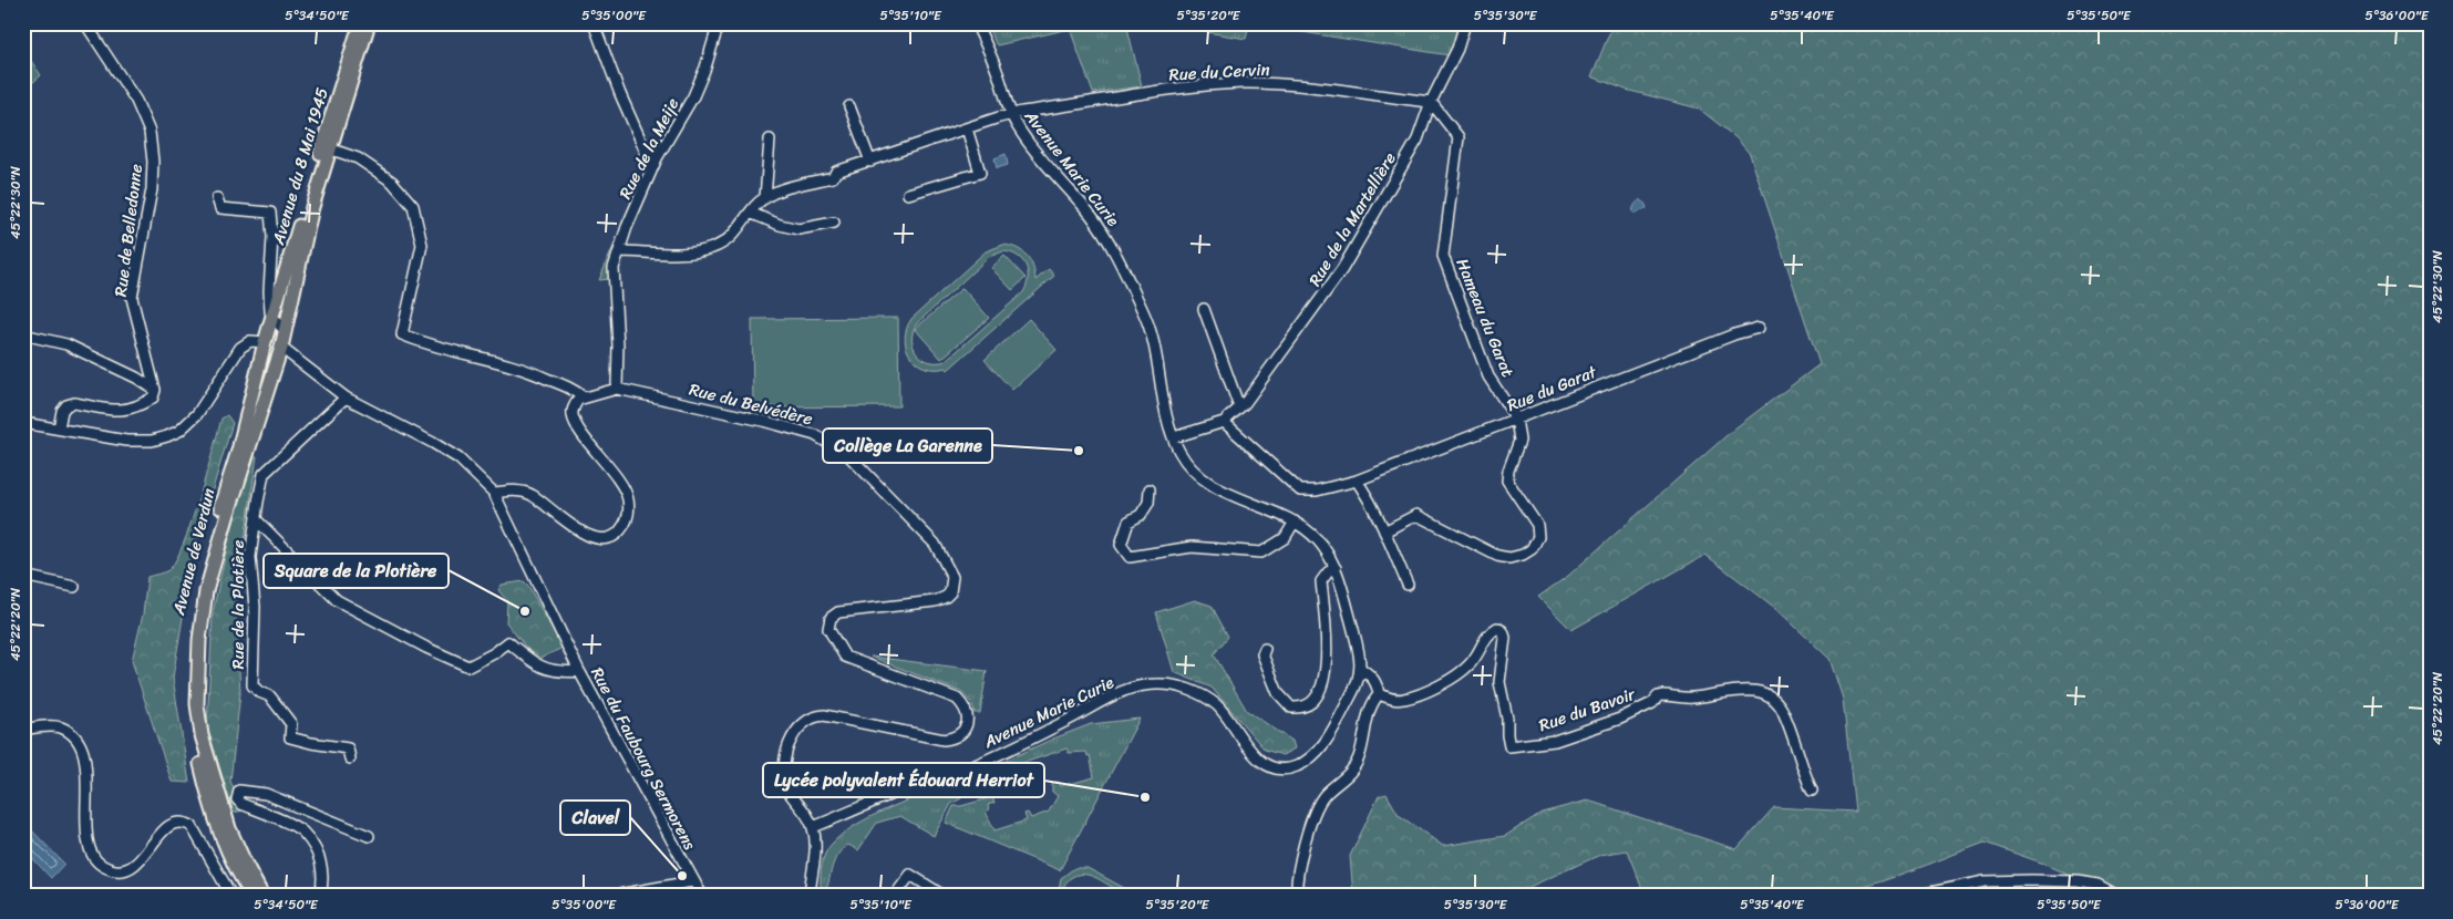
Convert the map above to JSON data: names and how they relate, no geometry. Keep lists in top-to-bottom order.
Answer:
{
  "streets": {
    "main road": ["Avenue du 8 Mai 1945", "Avenue de Verdun"],
    "street": [
      "Rue du Cervin",
      "Rue de la Meije",
      "Avenue Marie Curie",
      "Rue de la Martellière",
      "Rue de Belledonne",
      "Hameau du Garat",
      "Rue du Garat",
      "Rue du Belvédère",
      "Rue de la Plotière",
      "Rue du Bavoir",
      "Rue du Faubourg Sermorens"
    ]
  },
  "crossings": [
    ["Rue du Cervin", "Rue de la Meije"],
    ["Rue du Cervin", "Avenue Marie Curie"],
    ["Rue du Cervin", "Rue de la Martellière"],
    ["Rue du Cervin", "Hameau du Garat"],
    ["Rue de la Meije", "Rue du Belvédère"],
    ["Avenue du 8 Mai 1945", "Avenue de Verdun"],
    ["Avenue du 8 Mai 1945", "Rue du Faubourg Sermorens"],
    ["Avenue Marie Curie", "Rue de la Martellière"],
    ["Avenue Marie Curie", "Rue du Belvédère"],
    ["Rue de la Martellière", "Hameau du Garat"],
    ["Rue de la Martellière", "Rue du Garat"],
    ["Hameau du Garat", "Rue du Garat"],
    ["Avenue de Verdun", "Rue du Faubourg Sermorens"],
    ["Rue de la Plotière", "Rue du Faubourg Sermorens"]
  ],
  "places": [
    "Collège La Garenne",
    "Square de la Plotière",
    "Lycée polyvalent Édouard Herriot",
    "Clavel"
  ],
  "coordinates": [
    "5°34'50\"E",
    "5°35'00\"E",
    "5°35'10\"E",
    "5°35'20\"E",
    "5°35'30\"E",
    "5°35'40\"E",
    "5°35'50\"E",
    "5°36'00\"E",
    "45°22'30\"N",
    "45°22'20\"N"
  ]
}
